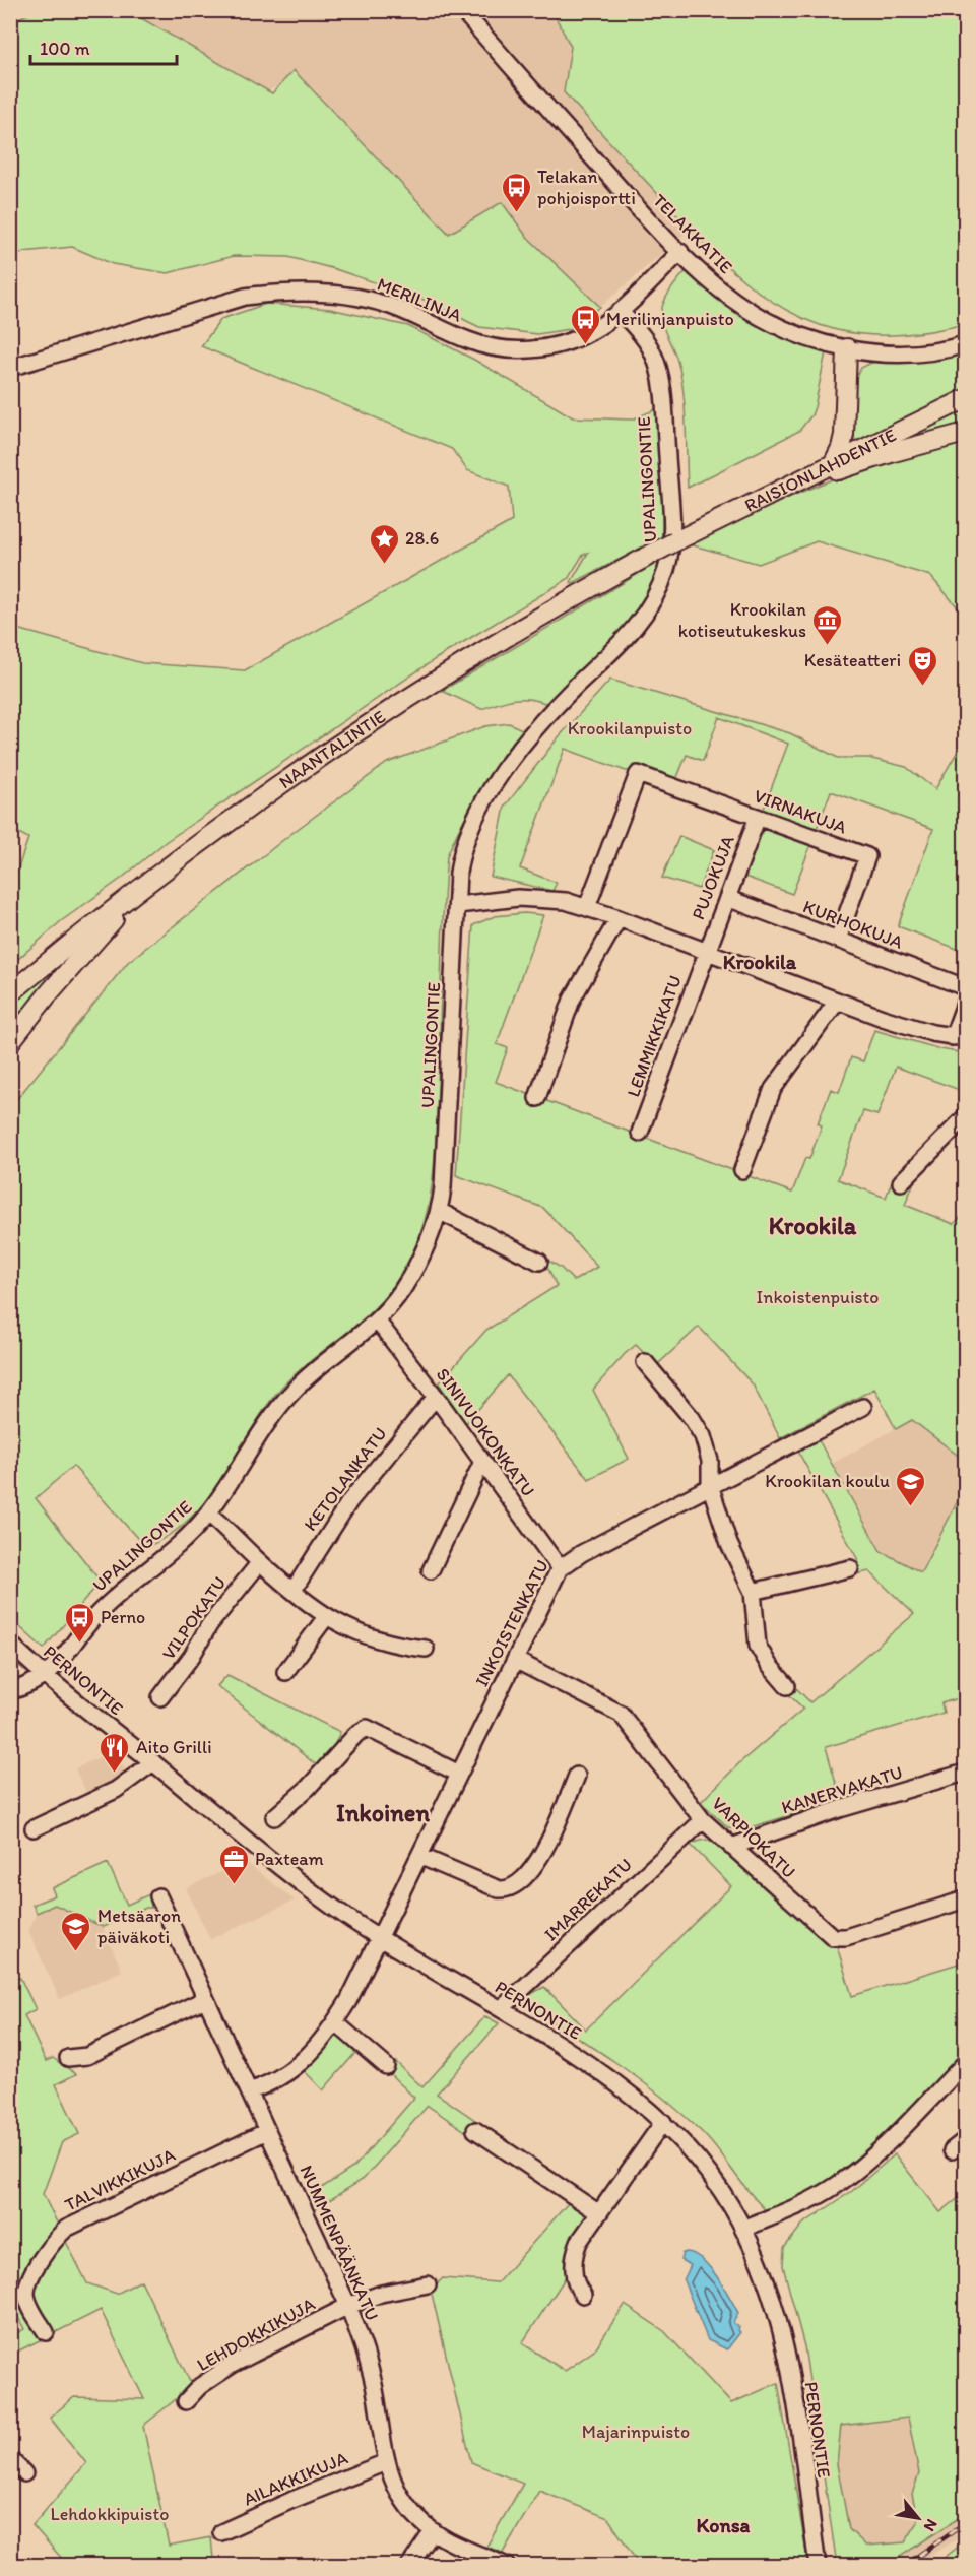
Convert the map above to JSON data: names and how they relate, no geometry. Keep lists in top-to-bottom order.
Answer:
{
  "streets": {
    "main road": ["RAISIONLAHDENTIE", "NAANTALINTIE"],
    "street": [
      "TELAKKATIE",
      "MERILINJA",
      "UPALINGONTIE",
      "VIRNAKUJA",
      "PUJOKUJA",
      "KURHOKUJA",
      "LEMMIKKIKATU",
      "SINIVUOKONKATU",
      "KETOLANKATU",
      "VILPOKATU",
      "INKOISTENKATU",
      "PERNONTIE",
      "KANERVAKATU",
      "VARPIOKATU",
      "IMARREKATU",
      "TALVIKKIKUJA",
      "NUMMENPÄÄNKATU",
      "LEHDOKKIKUJA",
      "AILAKKIKUJA"
    ]
  },
  "crossings": [
    ["TELAKKATIE", "MERILINJA"],
    ["MERILINJA", "UPALINGONTIE"],
    ["RAISIONLAHDENTIE", "NAANTALINTIE"],
    ["UPALINGONTIE", "SINIVUOKONKATU"],
    ["UPALINGONTIE", "PERNONTIE"],
    ["VIRNAKUJA", "PUJOKUJA"],
    ["VIRNAKUJA", "KURHOKUJA"],
    ["PUJOKUJA", "KURHOKUJA"],
    ["PUJOKUJA", "LEMMIKKIKATU"],
    ["SINIVUOKONKATU", "KETOLANKATU"],
    ["SINIVUOKONKATU", "INKOISTENKATU"],
    ["INKOISTENKATU", "PERNONTIE"],
    ["INKOISTENKATU", "VARPIOKATU"],
    ["INKOISTENKATU", "NUMMENPÄÄNKATU"],
    ["PERNONTIE", "IMARREKATU"],
    ["KANERVAKATU", "VARPIOKATU"],
    ["VARPIOKATU", "IMARREKATU"],
    ["TALVIKKIKUJA", "NUMMENPÄÄNKATU"],
    ["NUMMENPÄÄNKATU", "LEHDOKKIKUJA"],
    ["NUMMENPÄÄNKATU", "AILAKKIKUJA"]
  ],
  "districts": [
    "Krookila",
    "Krookila",
    "Inkoinen",
    "Konsa"
  ],
  "parks": [
    "Krookilanpuisto",
    "Inkoistenpuisto",
    "Majarinpuisto",
    "Lehdokkipuisto"
  ],
  "places": {
    "bus stop": ["Telakan pohjoisportti", "Merilinjanpuisto", "Perno"],
    "place": ["28.6"],
    "museum": ["Krookilan kotiseutukeskus"],
    "theatre": ["Kesäteatteri"],
    "school or university": ["Krookilan koulu", "Metsäaron päiväkoti"],
    "restaurant": ["Aito Grilli"],
    "office": ["Paxteam"]
  },
  "scale_bar": "100 m",
  "north": "bottom right"
}
